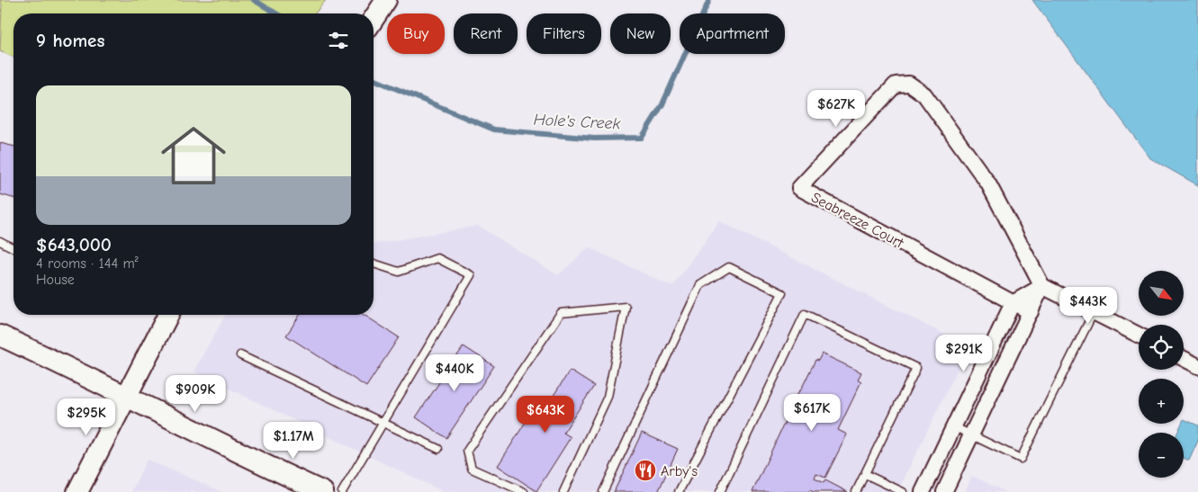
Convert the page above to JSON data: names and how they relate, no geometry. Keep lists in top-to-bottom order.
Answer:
{
  "streets": {
    "street": ["Seabreeze Court"]
  },
  "water": ["Hole's Creek"],
  "places": {
    "restaurant": ["Arby's"]
  },
  "north": "bottom right",
  "page": {
    "chip": [
      "Buy",
      "Rent",
      "Filters",
      "New",
      "Apartment"
    ],
    "heading": "9 homes",
    "list": [
      {
        "name": "$643,000",
        "note": "4 rooms · 144 m² · House"
      }
    ],
    "price": [
      "$627K",
      "$443K",
      "$291K",
      "$440K",
      "$909K",
      "$617K",
      "$643K",
      "$295K",
      "$1.17M"
    ],
    "map_buttons": ["+", "−"]
  }
}
